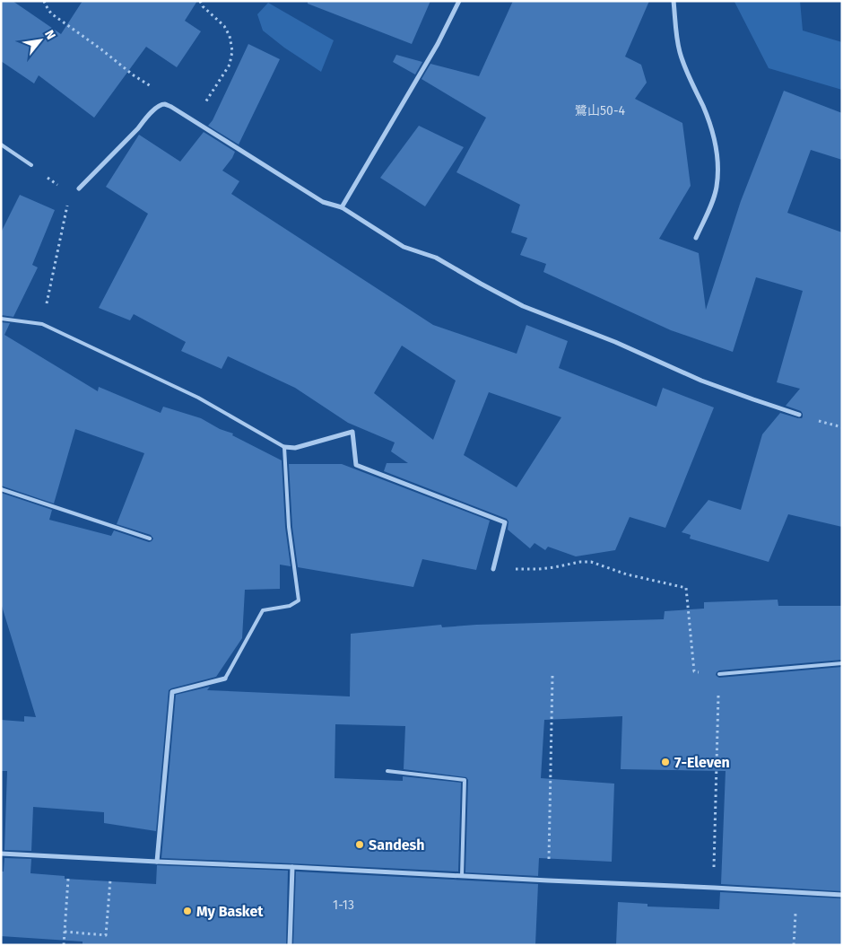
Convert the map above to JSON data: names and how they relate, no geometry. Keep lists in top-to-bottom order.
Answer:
{
  "places": ["7-Eleven", "Sandesh", "My Basket"],
  "house_numbers": ["鷺山50-4", "1-13"],
  "north": "top right"
}
